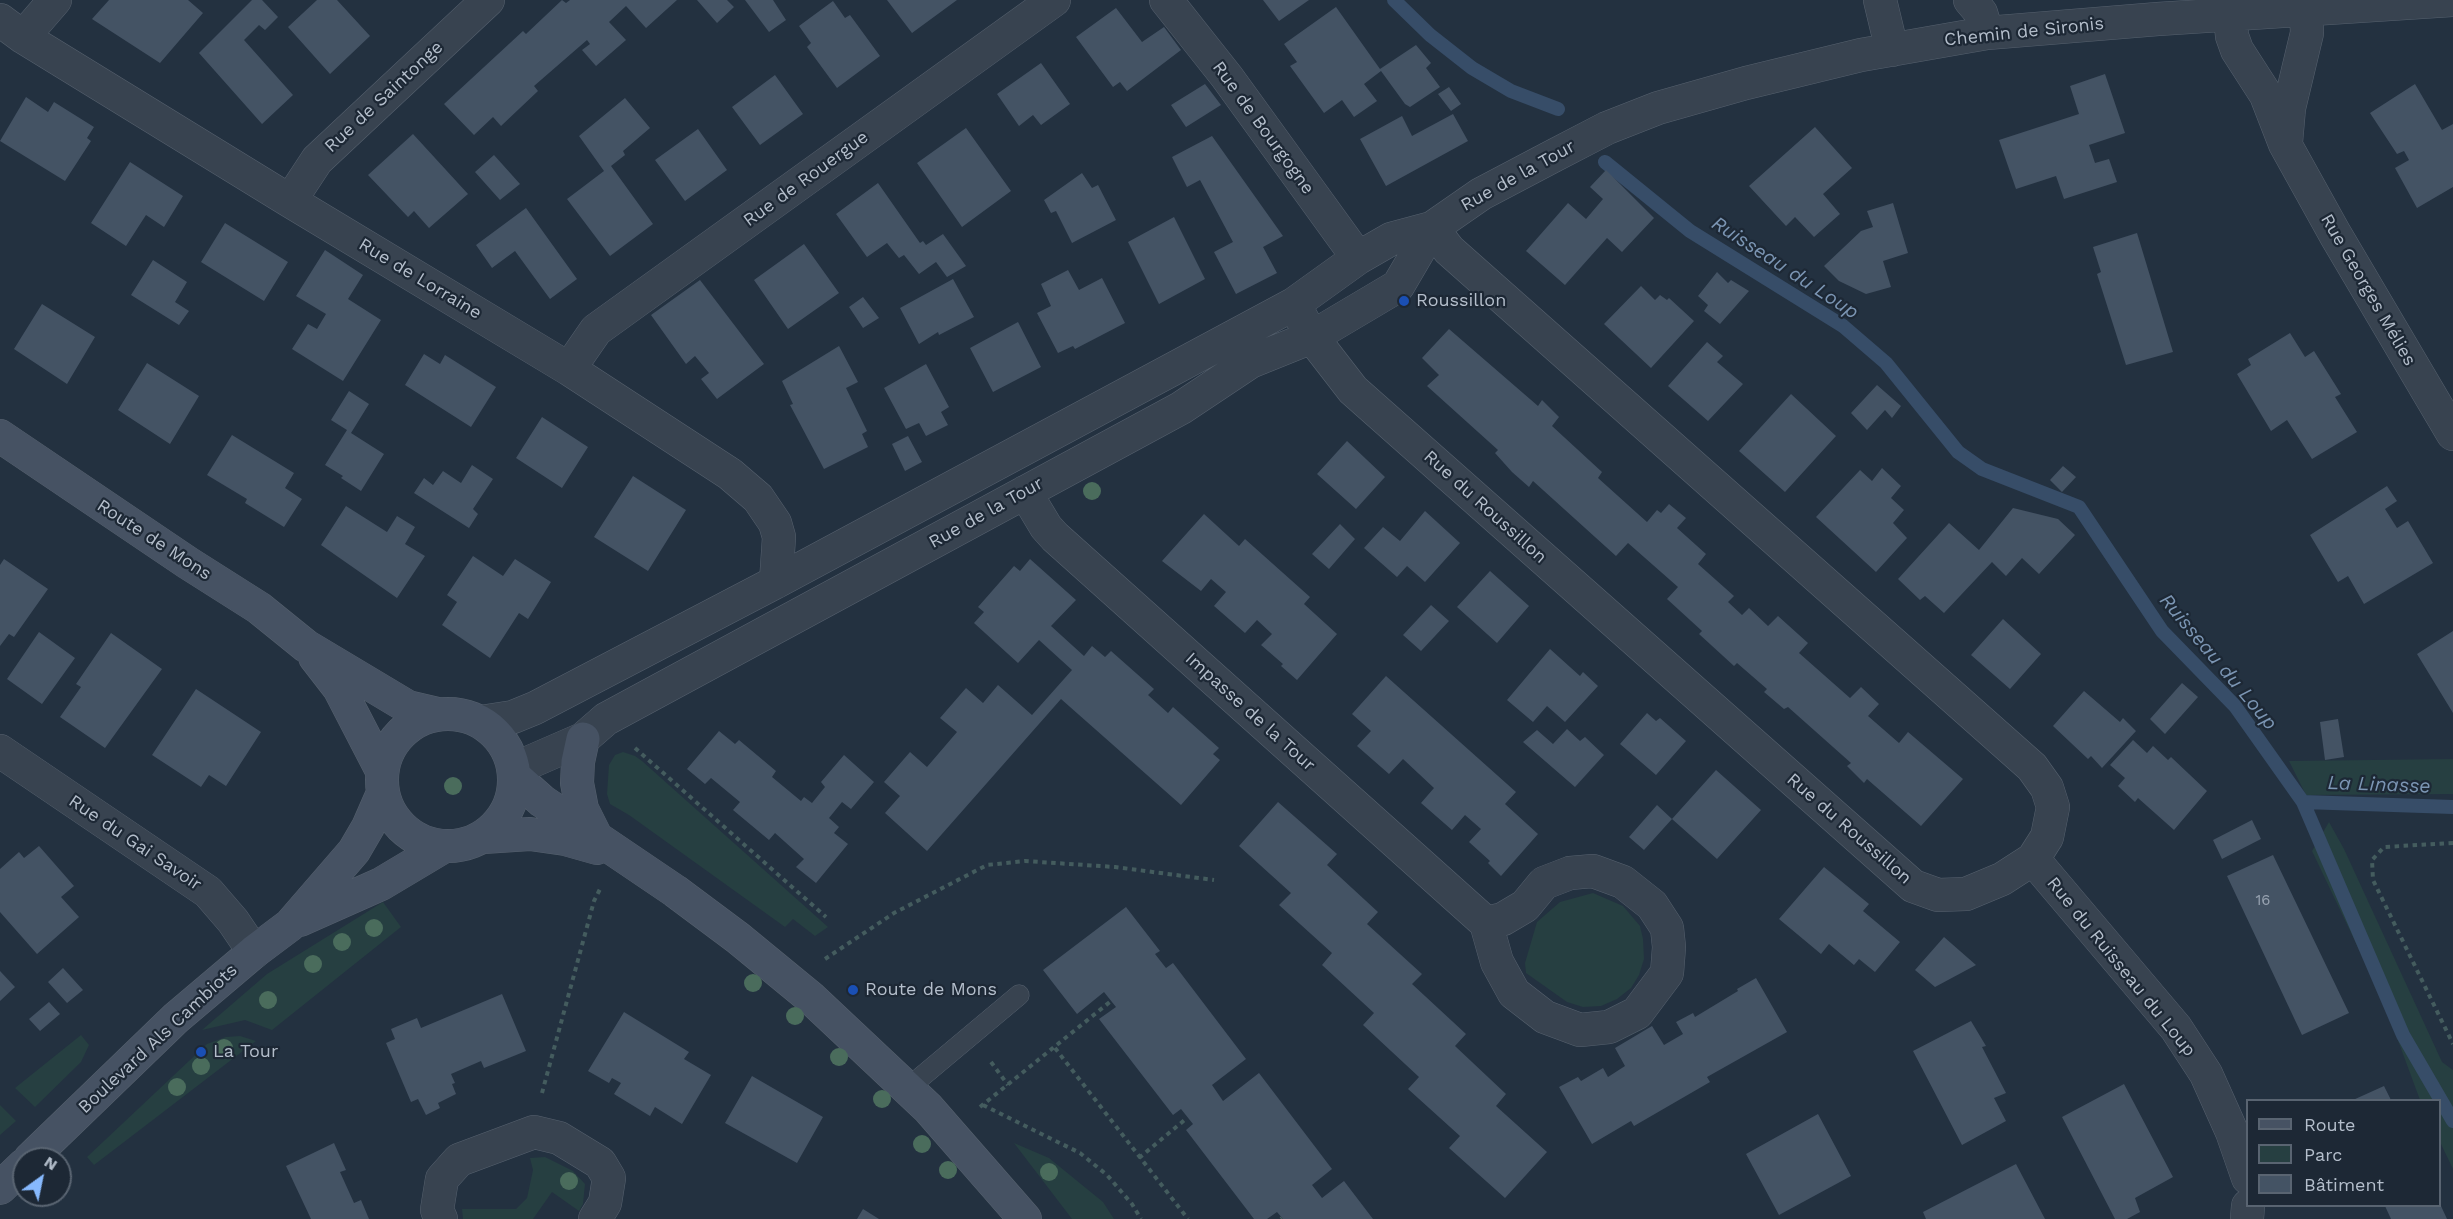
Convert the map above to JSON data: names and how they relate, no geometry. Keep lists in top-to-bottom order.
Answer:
{
  "streets": {
    "main road": ["Route de Mons", "Boulevard Als Cambiots"],
    "street": [
      "Chemin de Sironis",
      "Rue de Saintonge",
      "Rue de Bourgogne",
      "Rue de la Tour",
      "Rue de Rouergue",
      "Rue de Lorraine",
      "Rue Georges Mélies",
      "Rue du Roussillon",
      "Impasse de la Tour",
      "Rue du Gai Savoir",
      "Rue du Ruisseau du Loup"
    ]
  },
  "crossings": [
    ["Chemin de Sironis", "Rue de la Tour"],
    ["Chemin de Sironis", "Rue Georges Mélies"],
    ["Rue de Saintonge", "Rue de Lorraine"],
    ["Rue de Bourgogne", "Rue de la Tour"],
    ["Rue de la Tour", "Rue de Lorraine"],
    ["Rue de la Tour", "Rue du Roussillon"],
    ["Rue de la Tour", "Route de Mons"],
    ["Rue de la Tour", "Impasse de la Tour"],
    ["Rue de la Tour", "Boulevard Als Cambiots"],
    ["Rue de Rouergue", "Rue de Lorraine"],
    ["Rue du Roussillon", "Rue du Ruisseau du Loup"],
    ["Route de Mons", "Boulevard Als Cambiots"],
    ["Rue du Gai Savoir", "Boulevard Als Cambiots"]
  ],
  "water": ["Ruisseau du Loup", "La Linasse"],
  "places": ["Roussillon", "Route de Mons", "La Tour"],
  "house_numbers": ["16"],
  "legend": ["Route", "Parc", "Bâtiment"],
  "north": "top right"
}
